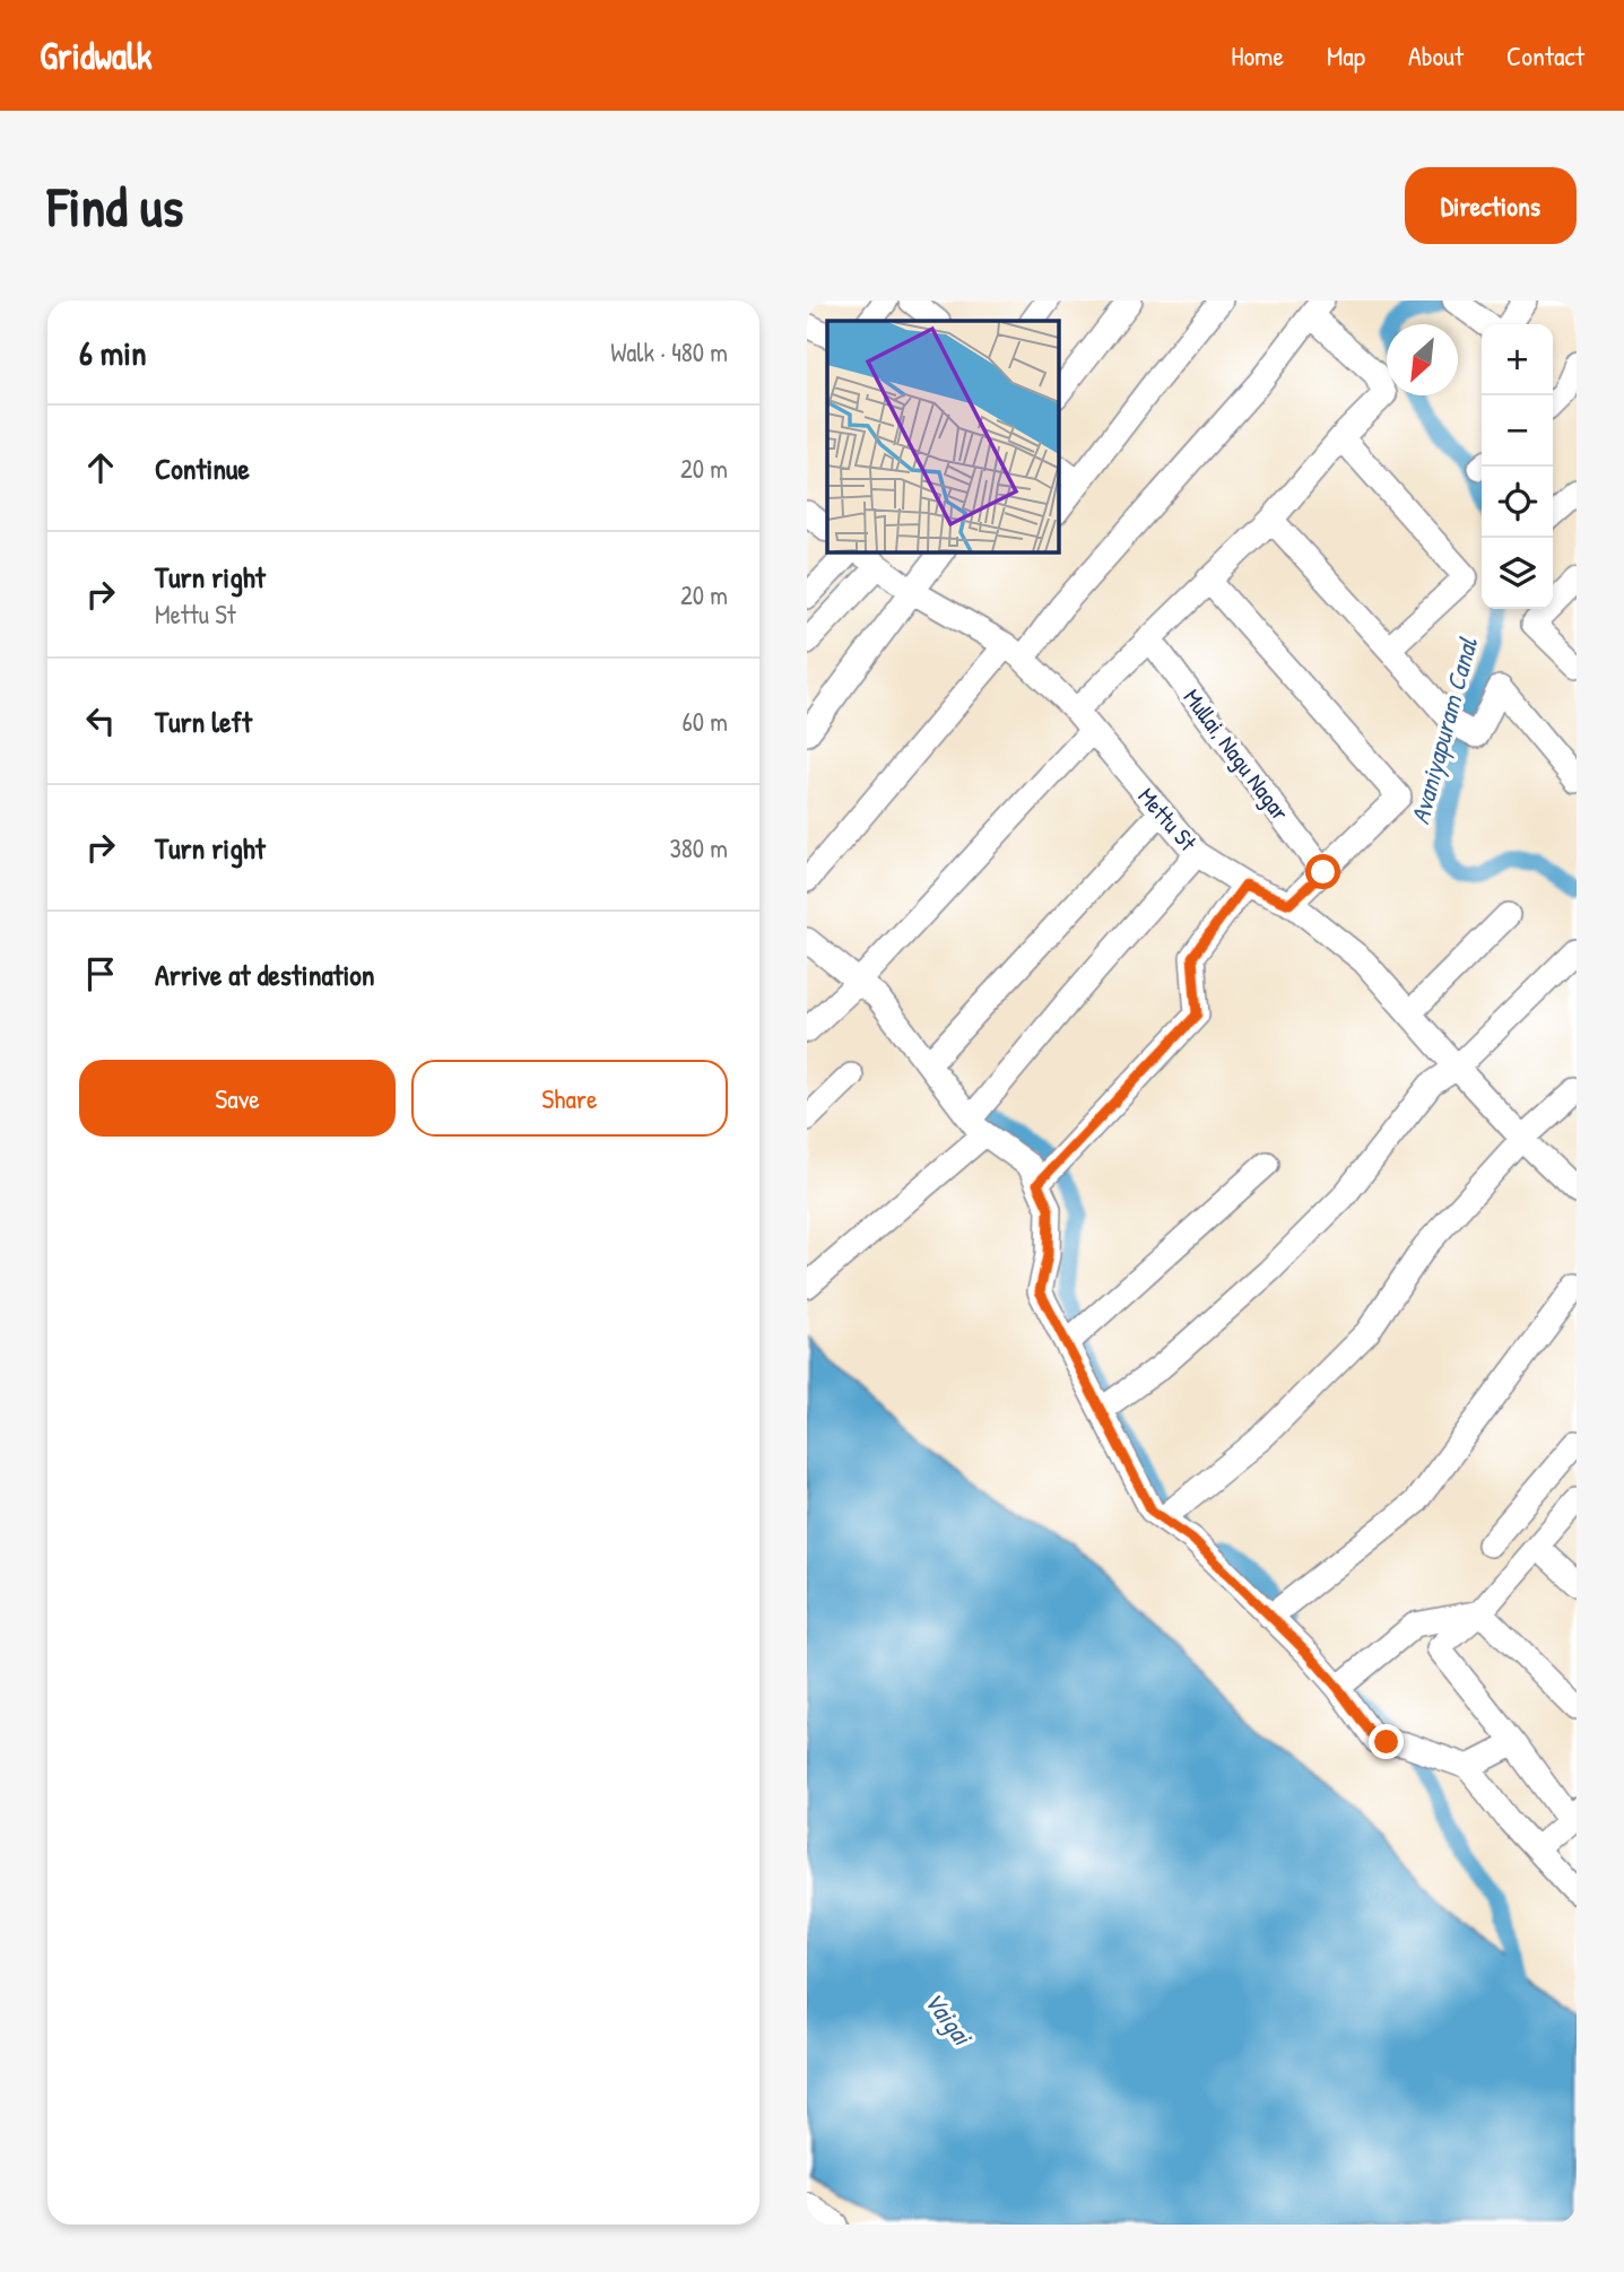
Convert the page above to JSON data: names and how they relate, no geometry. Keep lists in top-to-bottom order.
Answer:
{
  "streets": {
    "street": ["Mullai, Nagu Nagar", "Mettu St"]
  },
  "water": ["Avaniyapuram Canal", "Vaigai"],
  "north": "bottom left",
  "page": {
    "header": "Gridwalk",
    "nav": [
      "Home",
      "Map",
      "About",
      "Contact"
    ],
    "buttons": [
      "Directions",
      ["Save", "Share"]
    ],
    "title": "Find us",
    "heading": ["6 min", "Walk · 480 m"],
    "map_buttons": ["+", "−"],
    "list": [
      ["Continue", "20 m"],
      ["Turn right", "Mettu St", "20 m"],
      ["Turn left", "60 m"],
      ["Turn right", "380 m"],
      "Arrive at destination"
    ]
  }
}
